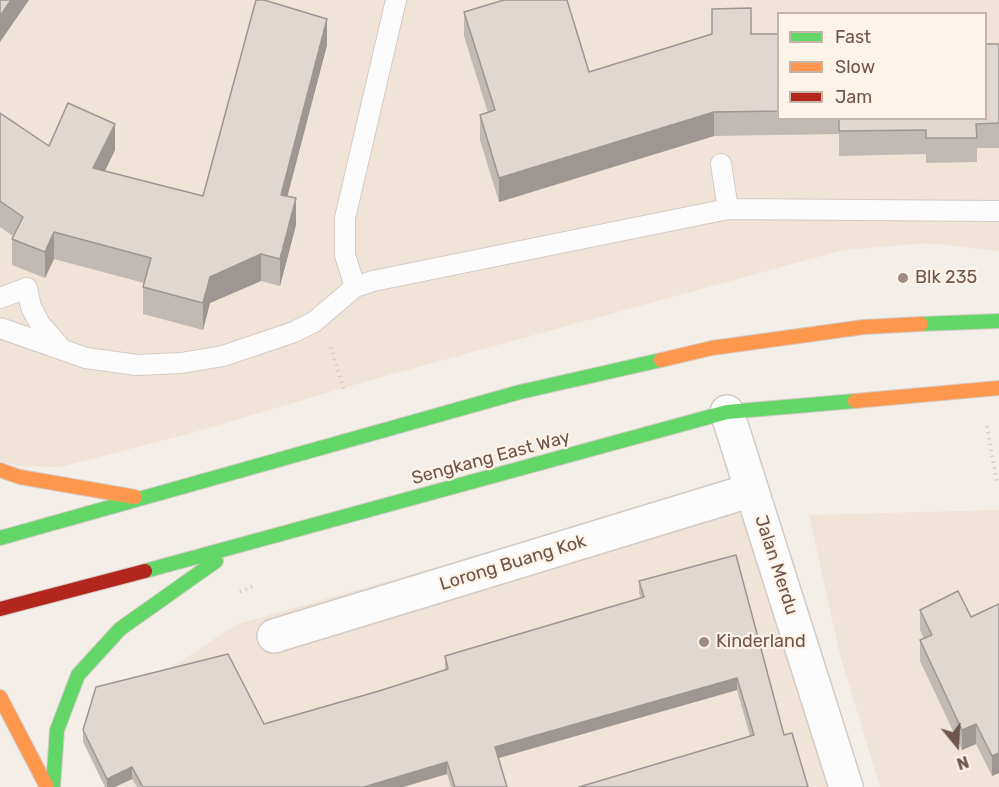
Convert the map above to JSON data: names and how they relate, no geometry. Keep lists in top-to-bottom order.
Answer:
{
  "streets": {
    "main road": ["Sengkang East Way"],
    "street": ["Lorong Buang Kok", "Jalan Merdu"]
  },
  "crossings": [
    ["Sengkang East Way", "Jalan Merdu"],
    ["Lorong Buang Kok", "Jalan Merdu"]
  ],
  "places": ["Blk 235", "Kinderland"],
  "legend": ["Fast", "Slow", "Jam"],
  "north": "bottom"
}
